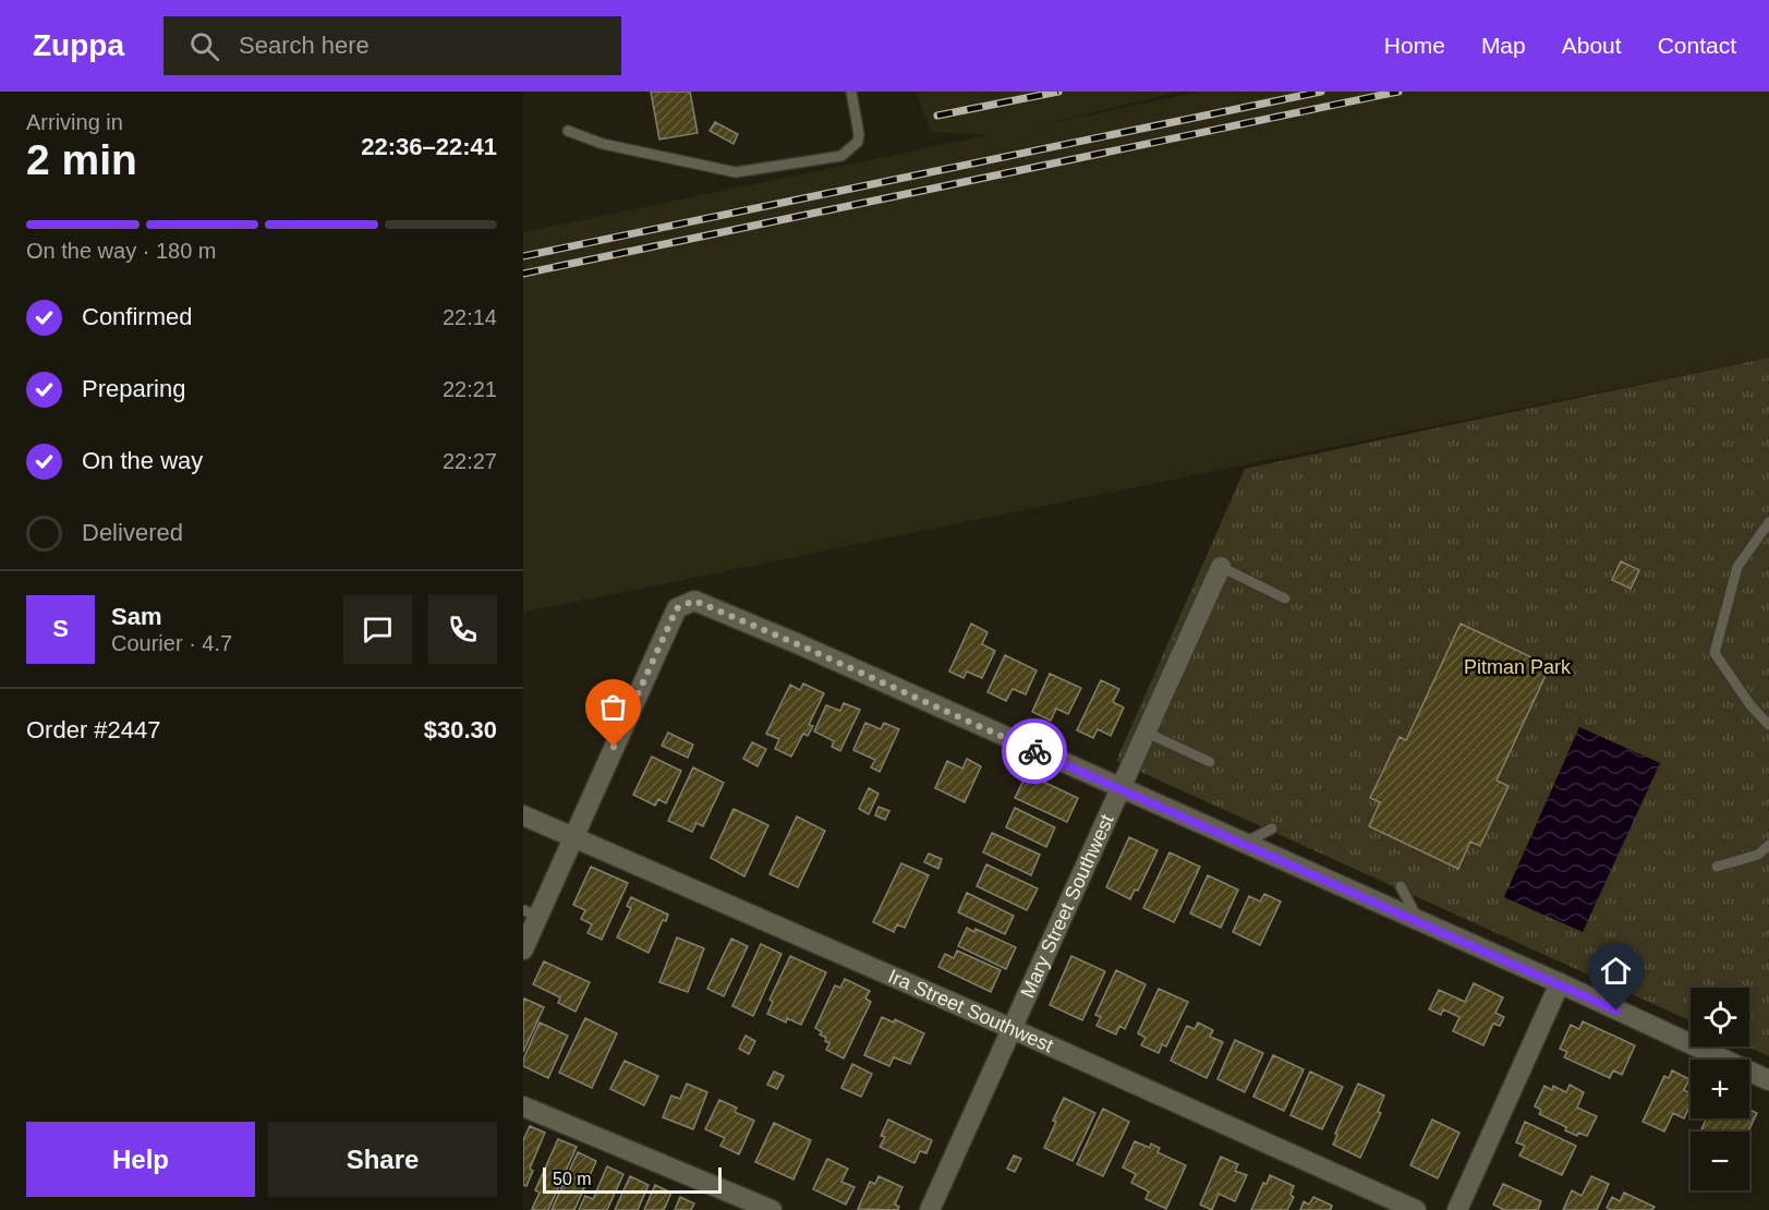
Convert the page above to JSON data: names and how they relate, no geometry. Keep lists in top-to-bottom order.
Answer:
{
  "streets": {
    "street": ["Mary Street Southwest", "Ira Street Southwest"]
  },
  "crossings": [
    ["Mary Street Southwest", "Ira Street Southwest"]
  ],
  "parks": ["Pitman Park"],
  "scale_bar": "50 m",
  "page": {
    "header": "Zuppa",
    "search": "Search here",
    "nav": [
      "Home",
      "Map",
      "About",
      "Contact"
    ],
    "heading": ["2 min", "Arriving in", "22:36–22:41"],
    "panel": [
      "Sam",
      "Courier · 4.7",
      "Order #2447",
      "$30.30"
    ],
    "bar": "On the way · 180 m",
    "list": [
      ["Confirmed", "22:14"],
      ["Preparing", "22:21"],
      ["On the way", "22:27"],
      "Delivered"
    ],
    "round": "S",
    "map_buttons": ["+", "−"],
    "buttons": ["Help", "Share"],
    "scale": "50 m"
  }
}
